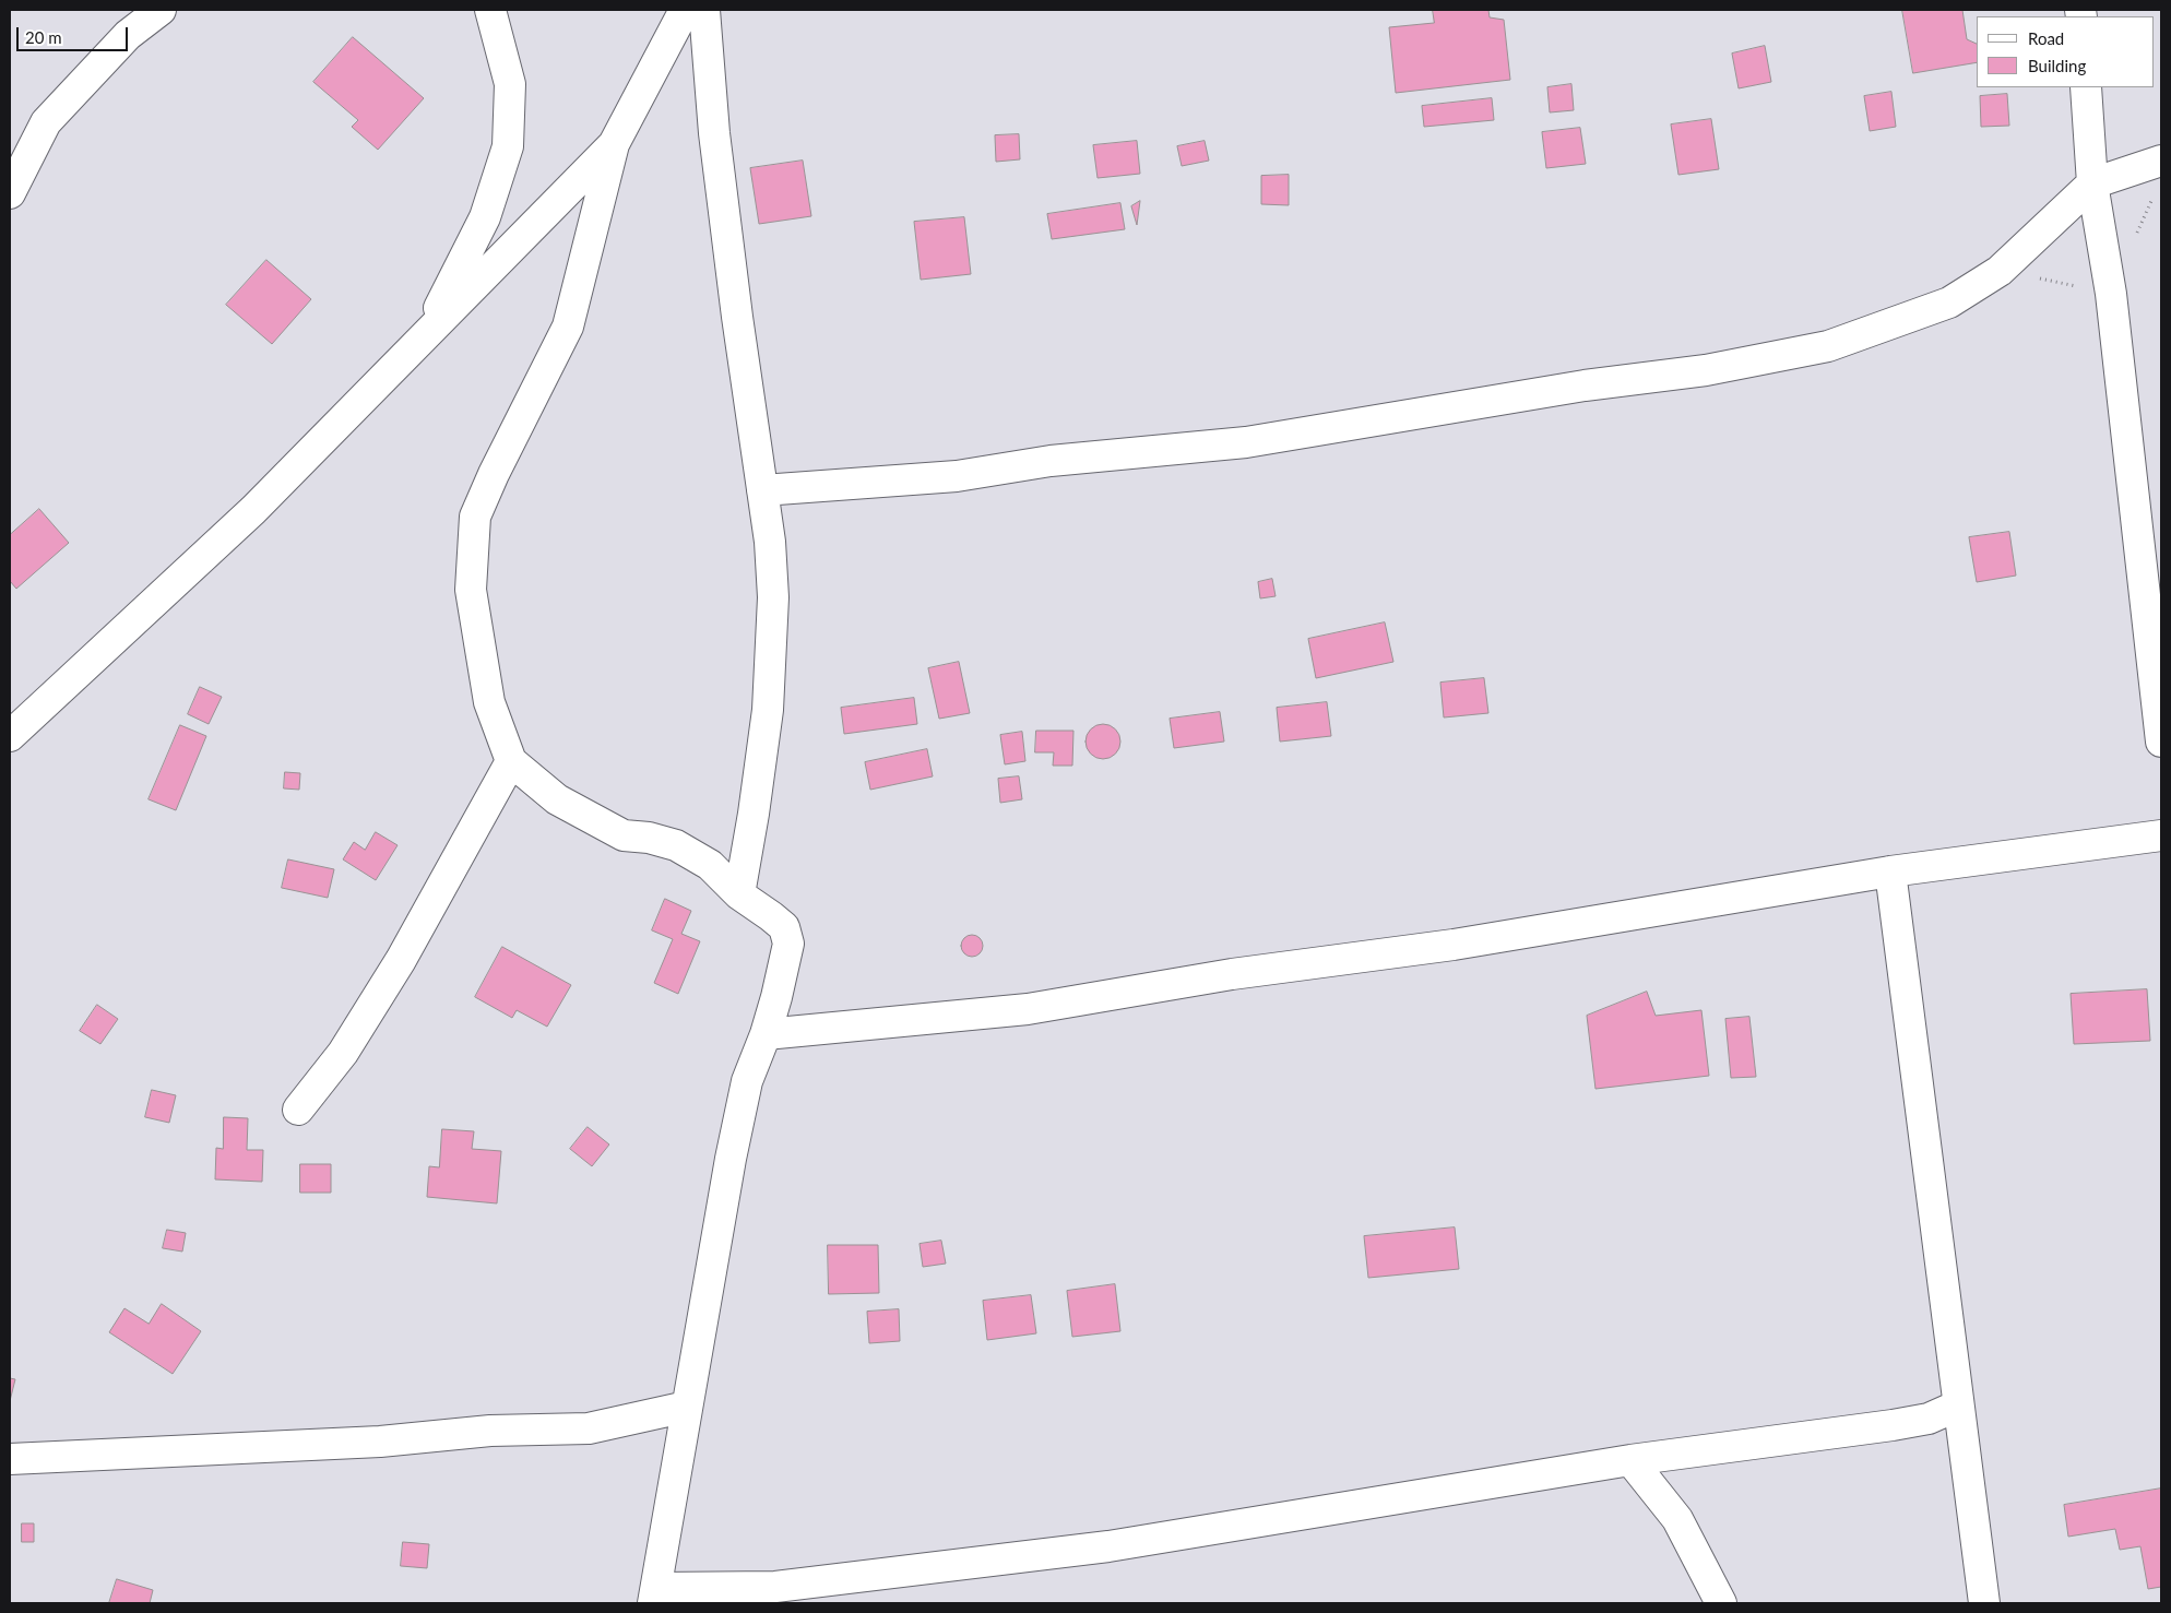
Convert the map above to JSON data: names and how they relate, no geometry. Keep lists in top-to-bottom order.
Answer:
{
  "legend": ["Road", "Building"],
  "scale_bar": "20 m"
}
